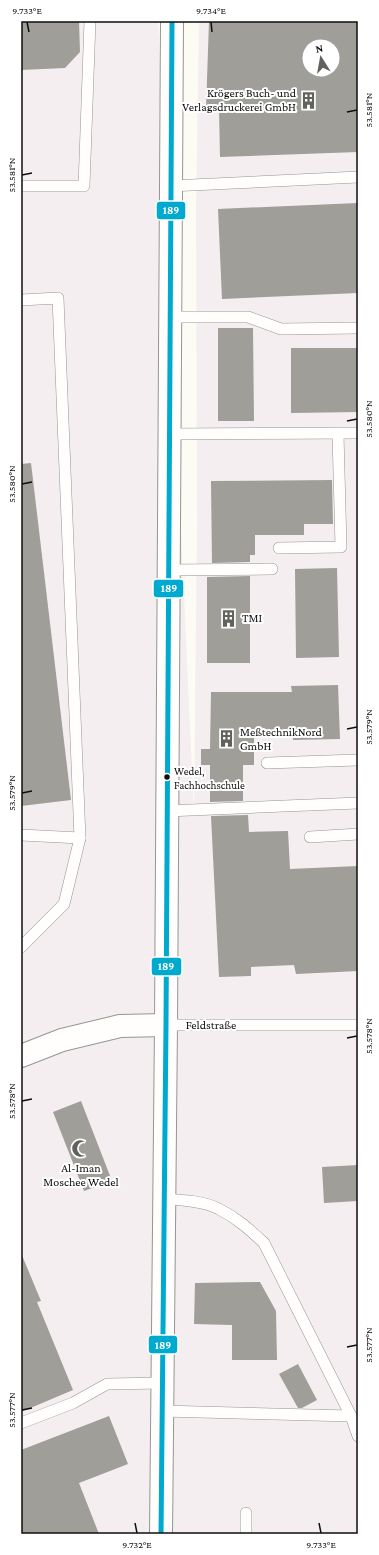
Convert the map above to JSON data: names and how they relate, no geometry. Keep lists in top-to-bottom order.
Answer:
{
  "streets": {
    "street": ["Feldstraße"]
  },
  "places": {
    "building": ["Krögers Buch- und Verlagsdruckerei GmbH", "TMI", "MeßtechnikNord GmbH"],
    "other": ["Wedel, Fachhochschule"],
    "mosque": ["Al-Iman Moschee Wedel"]
  },
  "lines": ["transit line 189"],
  "north": "top",
  "coordinates": [
    "9.733°E",
    "9.734°E",
    "53.581°N",
    "53.580°N",
    "53.579°N",
    "53.578°N",
    "53.577°N",
    "9.732°E"
  ]
}
